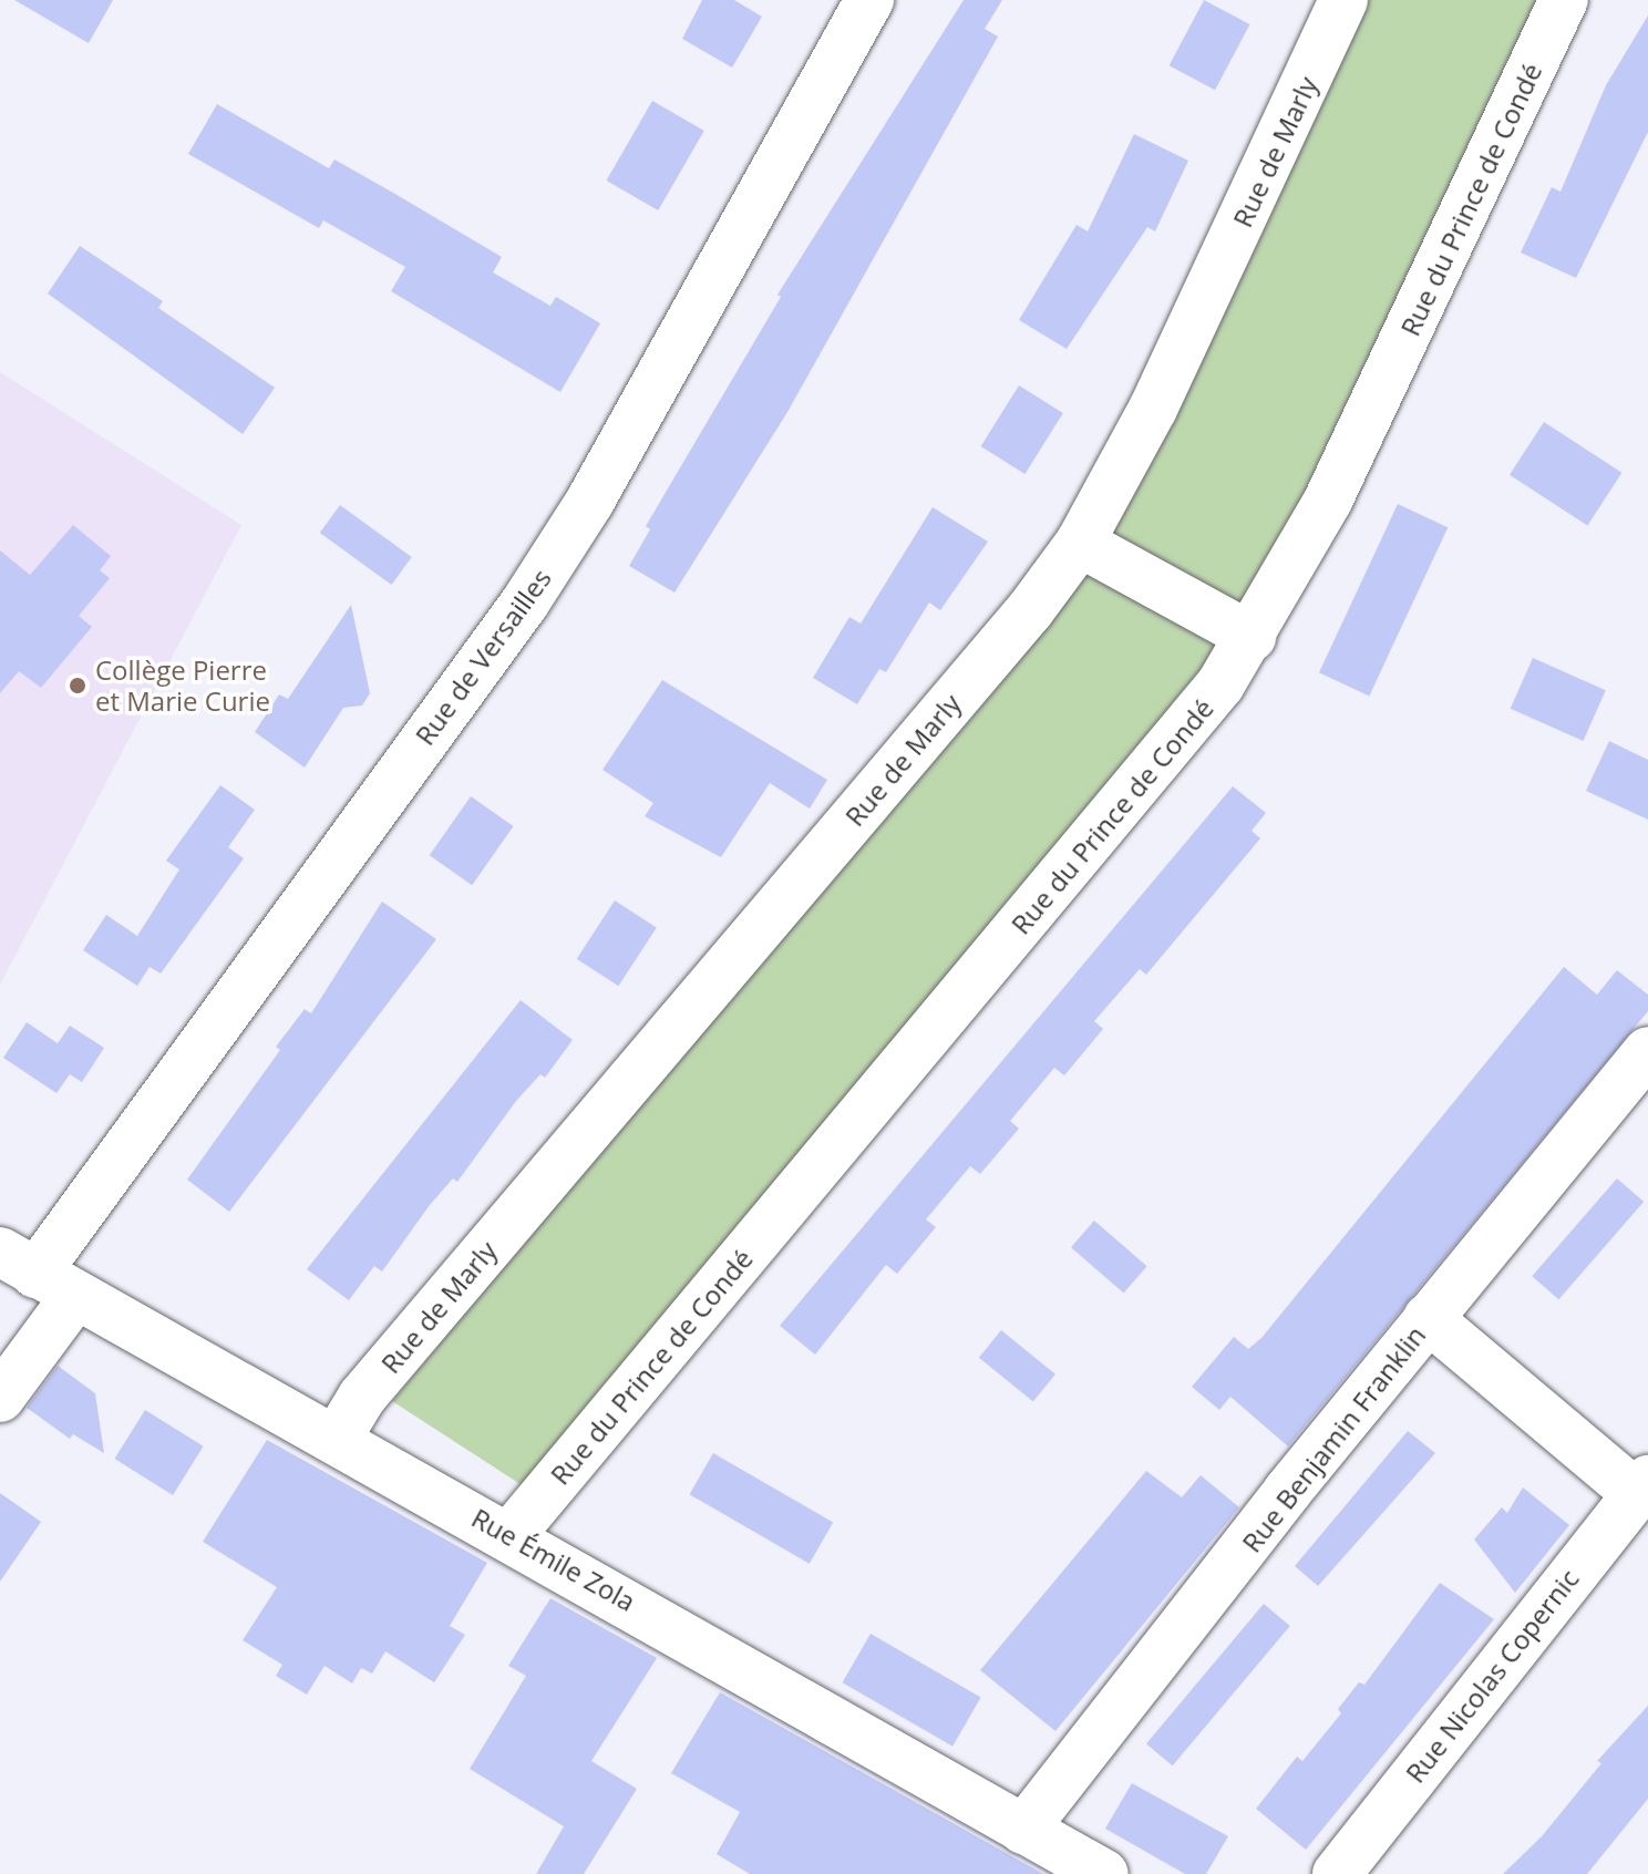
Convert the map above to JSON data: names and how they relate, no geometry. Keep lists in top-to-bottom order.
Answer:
{
  "streets": {
    "street": [
      "Rue de Marly",
      "Rue du Prince de Condé",
      "Rue de Versailles",
      "Rue Benjamin Franklin",
      "Rue Émile Zola",
      "Rue Nicolas Copernic"
    ]
  },
  "crossings": [
    ["Rue de Marly", "Rue Émile Zola"],
    ["Rue du Prince de Condé", "Rue Émile Zola"],
    ["Rue de Versailles", "Rue Émile Zola"],
    ["Rue Benjamin Franklin", "Rue Émile Zola"]
  ],
  "places": ["Collège Pierre et Marie Curie"]
}
